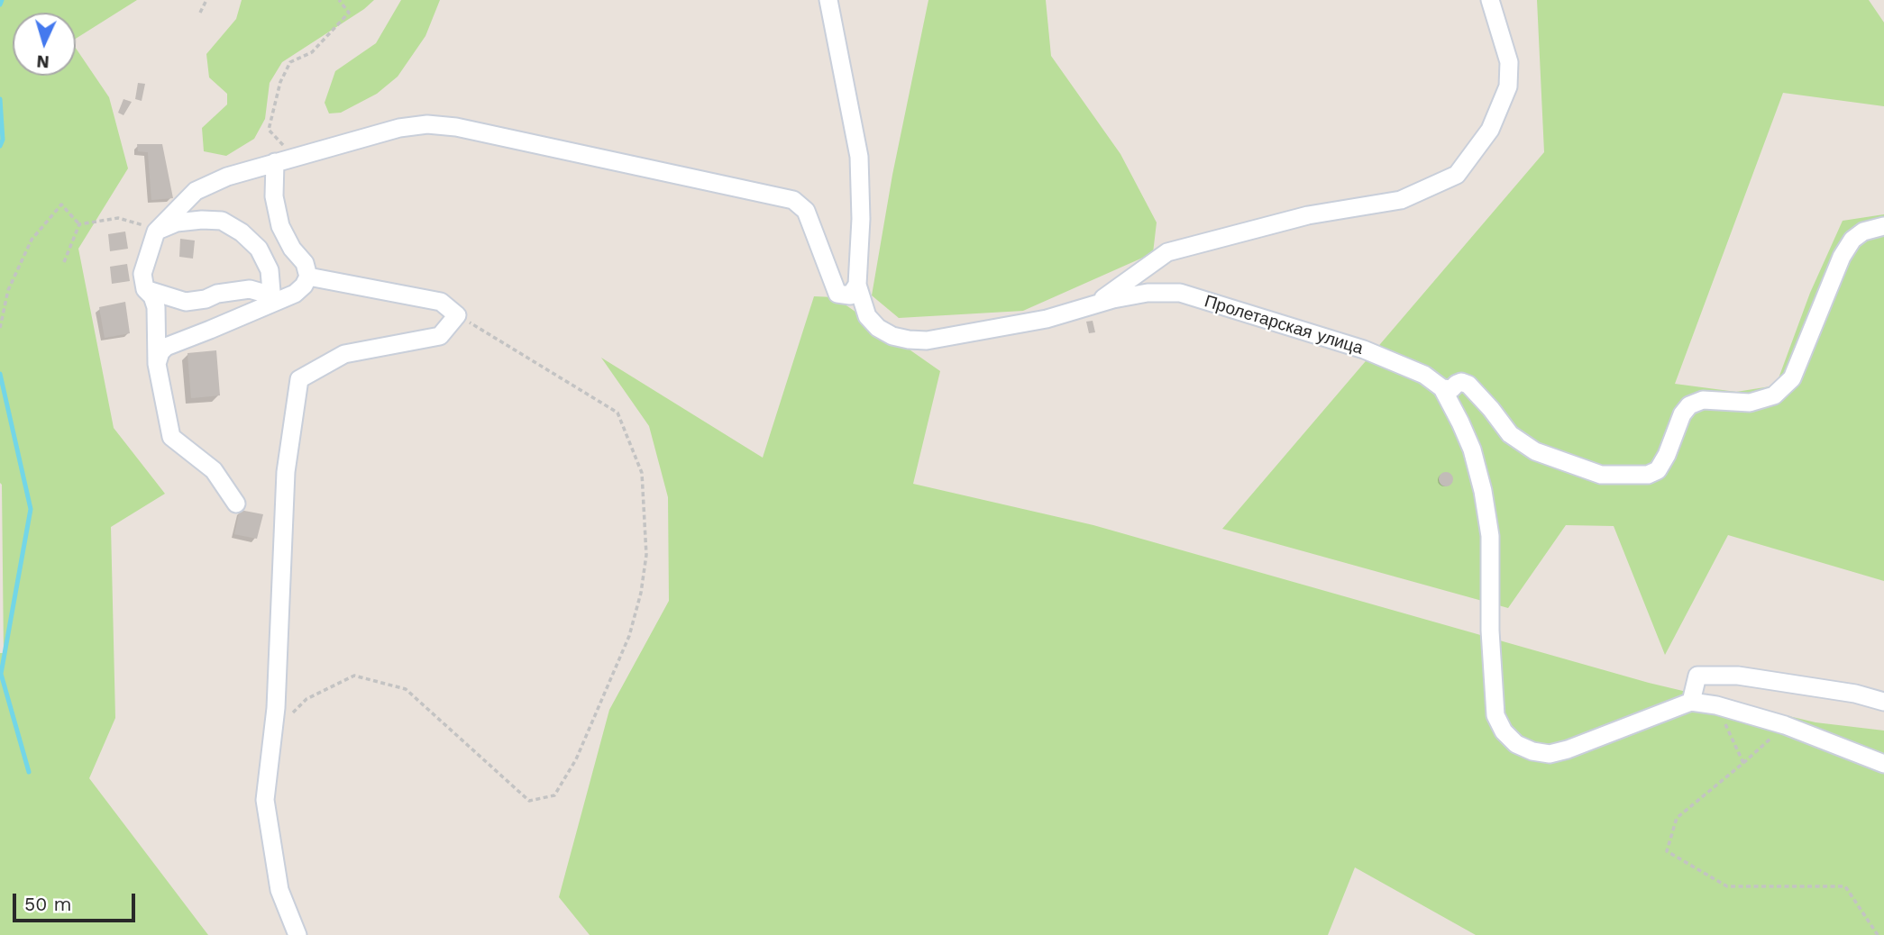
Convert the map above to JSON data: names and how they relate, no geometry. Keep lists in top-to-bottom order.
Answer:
{
  "streets": {
    "street": ["Пролетарская улица"]
  },
  "scale_bar": "50 m",
  "north": "bottom"
}
